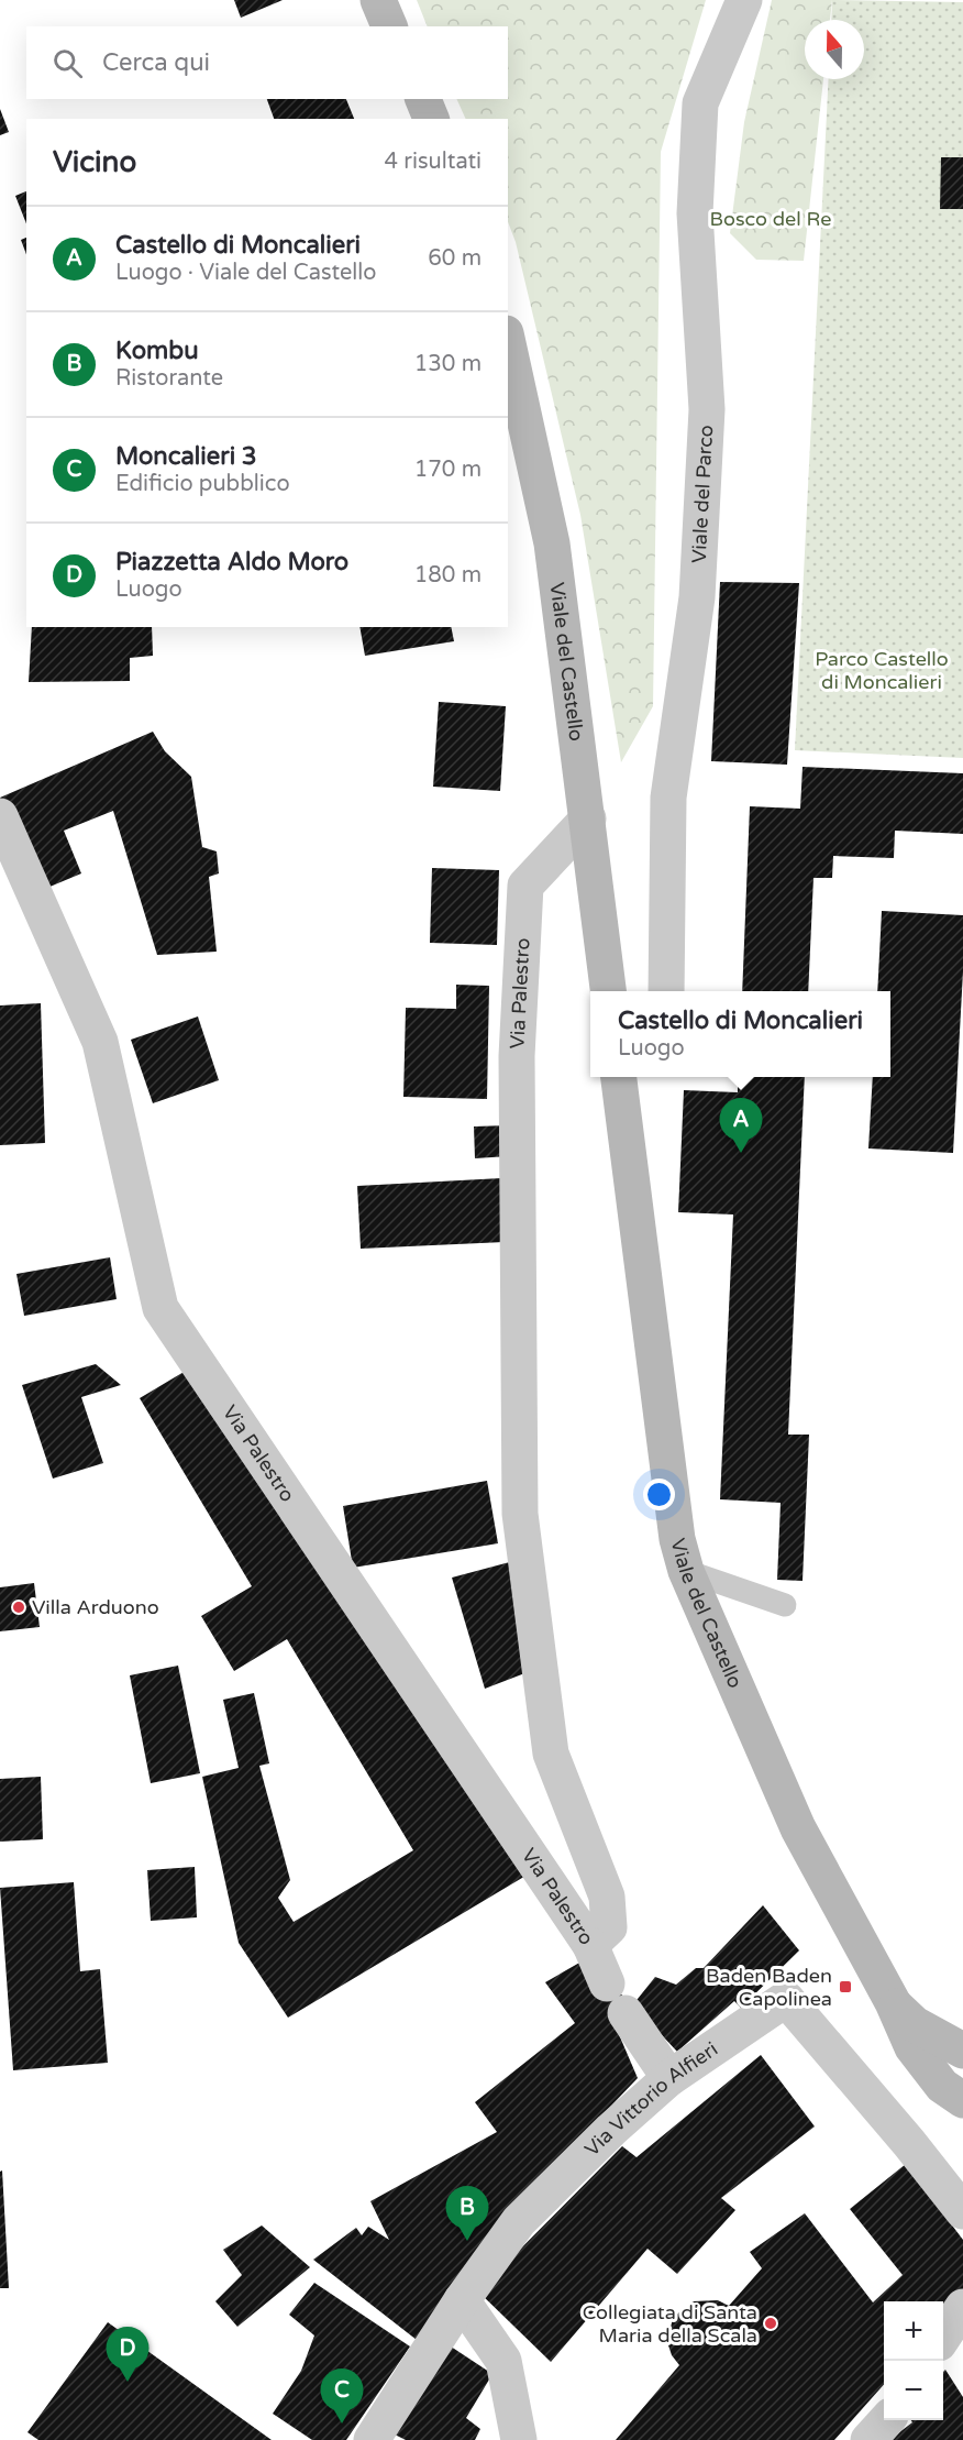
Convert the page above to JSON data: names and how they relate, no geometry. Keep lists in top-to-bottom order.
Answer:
{
  "streets": {
    "street": [
      "Viale del Parco",
      "Viale del Castello",
      "Via Palestro",
      "Via Vittorio Alfieri"
    ]
  },
  "crossings": [
    ["Viale del Castello", "Via Palestro"]
  ],
  "parks": ["Bosco del Re", "Parco Castello di Moncalieri"],
  "places": {
    "other": ["Villa Arduono", "Collegiata di Santa Maria della Scala"],
    "transit": ["Baden Baden Capolinea"]
  },
  "north": "top",
  "page": {
    "search": "Cerca qui",
    "heading": ["Vicino", "4 risultati"],
    "list": [
      {
        "mark": "A",
        "name": "Castello di Moncalieri",
        "note": "Luogo · Viale del Castello",
        "value": "60 m"
      },
      {
        "mark": "B",
        "name": "Kombu",
        "note": "Ristorante",
        "value": "130 m"
      },
      {
        "mark": "C",
        "name": "Moncalieri 3",
        "note": "Edificio pubblico",
        "value": "170 m"
      },
      {
        "mark": "D",
        "name": "Piazzetta Aldo Moro",
        "note": "Luogo",
        "value": "180 m"
      }
    ],
    "popup": ["Castello di Moncalieri", "Luogo"],
    "pins": [
      "A",
      "B",
      "D",
      "C"
    ],
    "map_buttons": ["+", "−"]
  }
}
